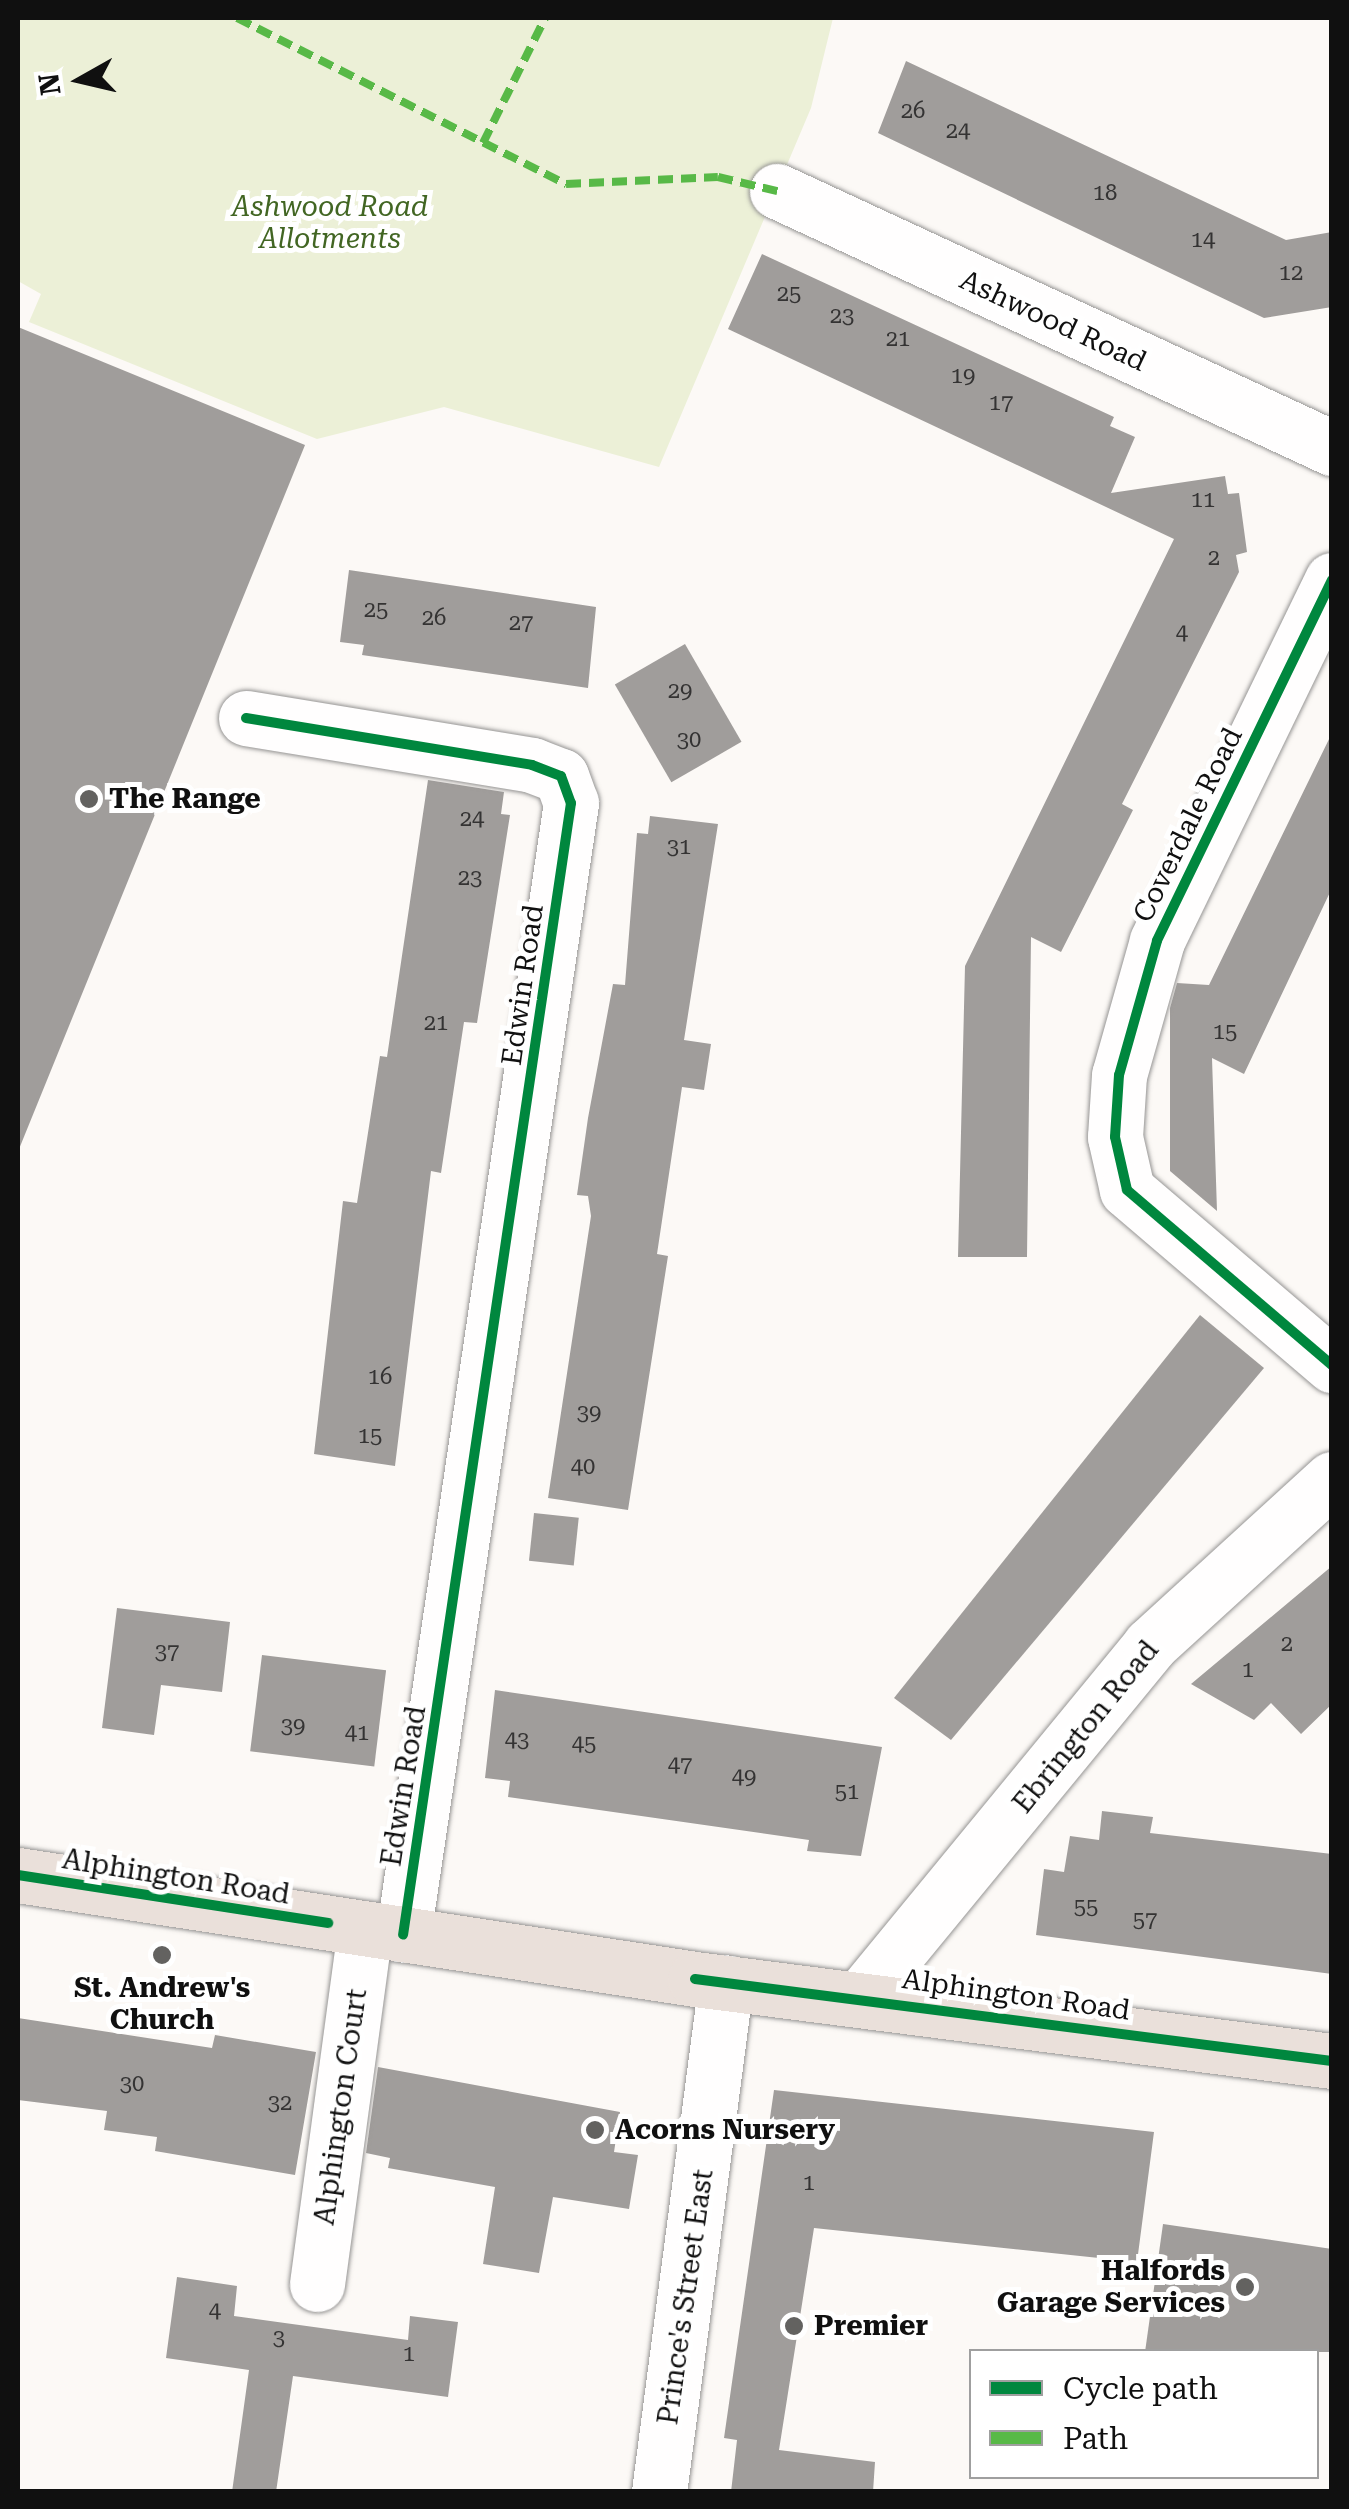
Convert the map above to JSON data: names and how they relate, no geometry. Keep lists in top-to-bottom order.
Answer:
{
  "streets": {
    "highway": ["Alphington Road"],
    "street": [
      "Ashwood Road",
      "Coverdale Road",
      "Edwin Road",
      "Ebrington Road",
      "Alphington Court",
      "Prince's Street East"
    ]
  },
  "crossings": [
    ["Edwin Road", "Alphington Road"],
    ["Edwin Road", "Alphington Court"],
    ["Ebrington Road", "Alphington Road"],
    ["Alphington Road", "Alphington Court"],
    ["Alphington Road", "Prince's Street East"]
  ],
  "parks": ["Ashwood Road Allotments"],
  "places": [
    "The Range",
    "St. Andrew's Church",
    "Acorns Nursery",
    "Halfords Garage Services",
    "Premier"
  ],
  "house_numbers": [
    "26",
    "24",
    "18",
    "14",
    "12",
    "25",
    "23",
    "21",
    "19",
    "17",
    "11",
    "2",
    "25",
    "26",
    "27",
    "4",
    "29",
    "30",
    "24",
    "31",
    "23",
    "21",
    "15",
    "16",
    "39",
    "15",
    "40",
    "2",
    "37",
    "1",
    "39",
    "41",
    "43",
    "45",
    "47",
    "49",
    "51",
    "55",
    "57",
    "30",
    "32",
    "1",
    "4",
    "3",
    "1"
  ],
  "legend": ["Cycle path", "Path"],
  "north": "left"
}
